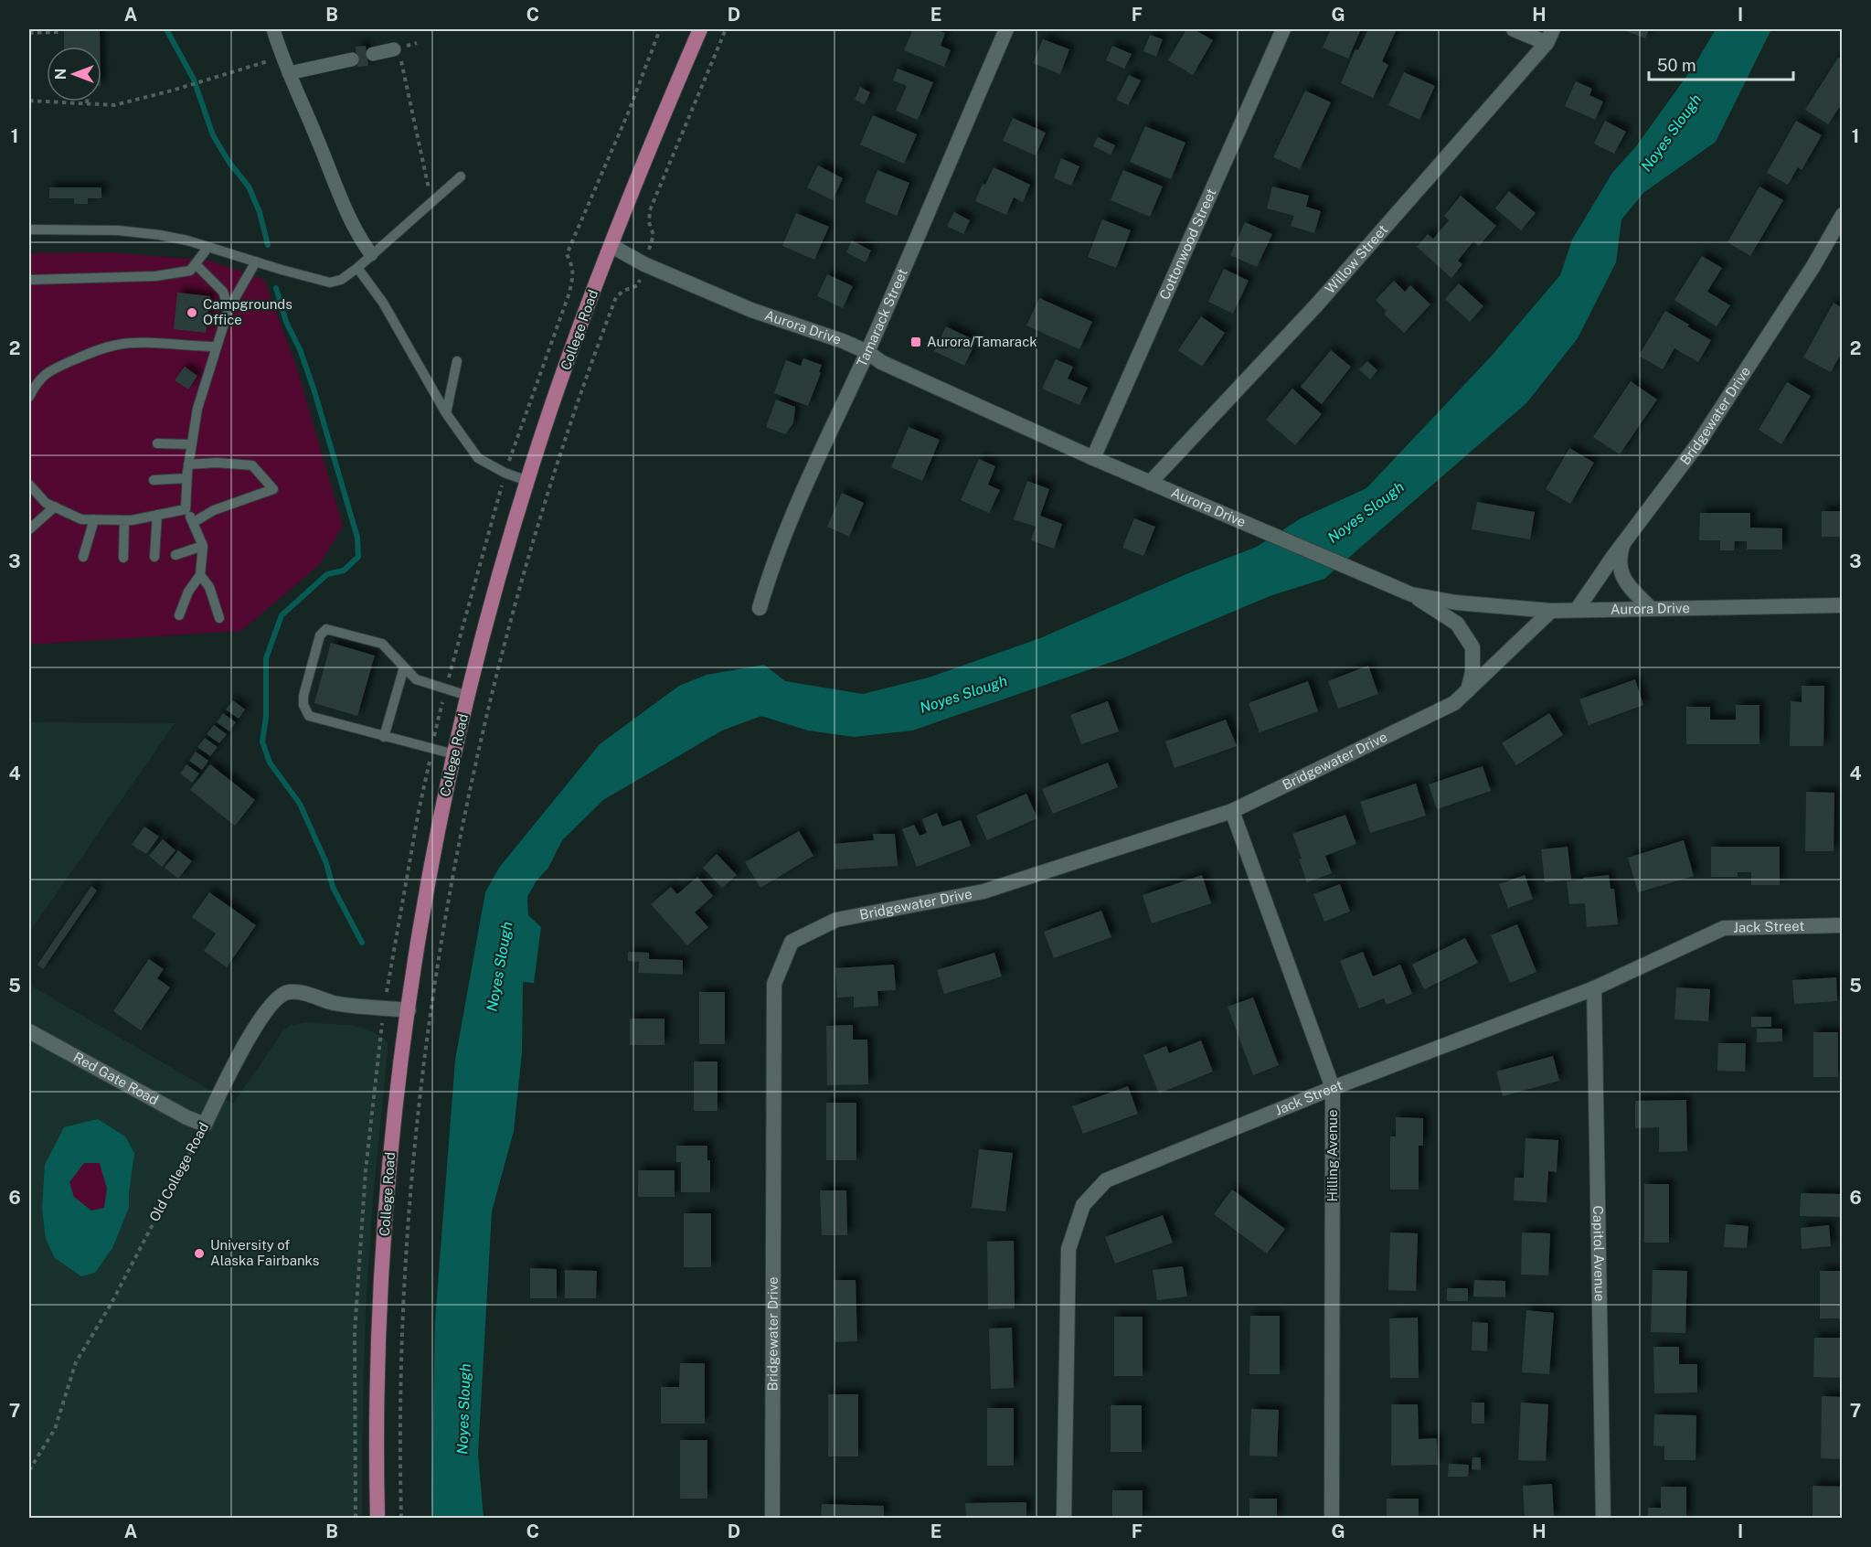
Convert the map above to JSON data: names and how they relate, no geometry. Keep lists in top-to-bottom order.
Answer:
{
  "streets": {
    "main road": ["College Road"],
    "street": [
      "Cottonwood Street",
      "Willow Street",
      "Tamarack Street",
      "Aurora Drive",
      "Bridgewater Drive",
      "Jack Street",
      "Red Gate Road",
      "Hilling Avenue",
      "Old College Road",
      "Capitol Avenue"
    ]
  },
  "crossings": [
    ["Cottonwood Street", "Aurora Drive"],
    ["Willow Street", "Aurora Drive"],
    ["Tamarack Street", "Aurora Drive"],
    ["Aurora Drive", "College Road"],
    ["Aurora Drive", "Bridgewater Drive"],
    ["College Road", "Old College Road"],
    ["Bridgewater Drive", "Hilling Avenue"],
    ["Jack Street", "Hilling Avenue"],
    ["Jack Street", "Capitol Avenue"],
    ["Red Gate Road", "Old College Road"]
  ],
  "water": ["Noyes Slough"],
  "places": {
    "other": ["Campgrounds Office", "University of Alaska Fairbanks"],
    "transit": ["Aurora/Tamarack"]
  },
  "scale_bar": "50 m",
  "north": "left",
  "grid": {
    "columns": [
      "A",
      "B",
      "C",
      "D",
      "E",
      "F",
      "G",
      "H",
      "I"
    ],
    "rows": [
      "1",
      "2",
      "3",
      "4",
      "5",
      "6",
      "7"
    ]
  }
}
